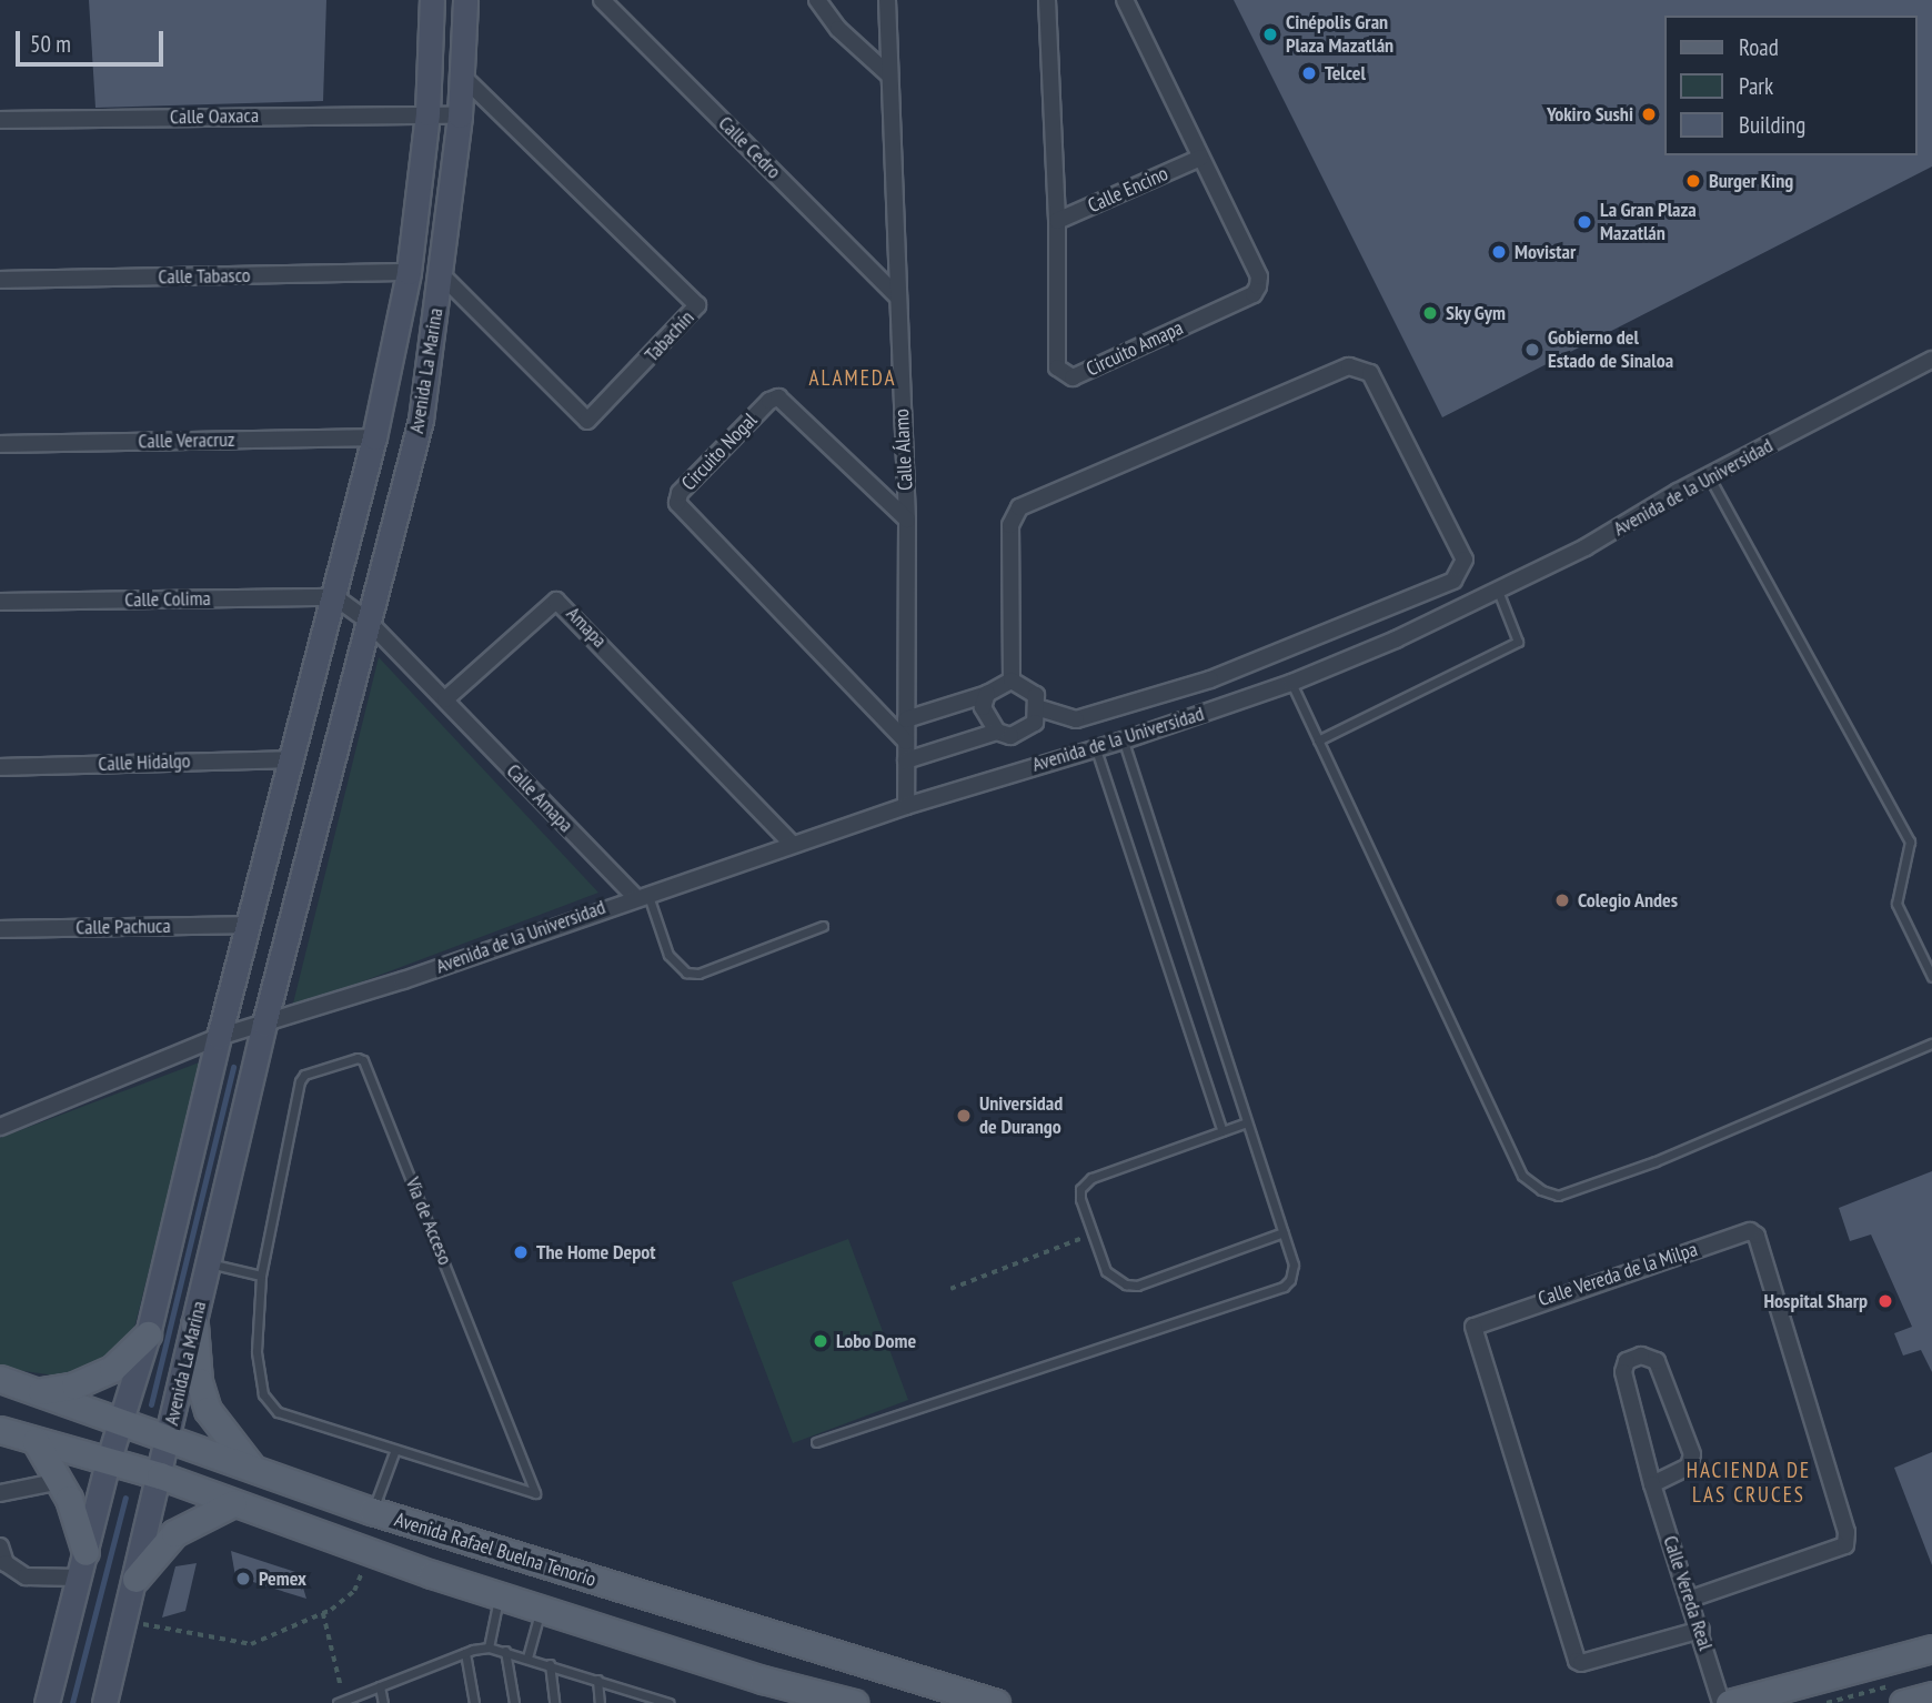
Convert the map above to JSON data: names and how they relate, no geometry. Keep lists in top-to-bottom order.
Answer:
{
  "streets": {
    "main road": ["Avenida La Marina", "Avenida Rafael Buelna Tenorio"],
    "street": [
      "Calle Oaxaca",
      "Calle Cedro",
      "Calle Encino",
      "Calle Tabasco",
      "Tabachín",
      "Circuito Amapa",
      "Calle Veracruz",
      "Calle Álamo",
      "Circuito Nogal",
      "Avenida de la Universidad",
      "Calle Colima",
      "Amapa",
      "Calle Hidalgo",
      "Calle Amapa",
      "Calle Pachuca",
      "Calle Vereda de la Milpa",
      "Calle Vereda Real"
    ],
    "lane": ["Vía de Acceso"]
  },
  "crossings": [
    ["Calle Oaxaca", "Avenida La Marina"],
    ["Calle Cedro", "Calle Álamo"],
    ["Calle Encino", "Circuito Amapa"],
    ["Calle Tabasco", "Avenida La Marina"],
    ["Tabachín", "Avenida La Marina"],
    ["Avenida La Marina", "Calle Veracruz"],
    ["Avenida La Marina", "Avenida de la Universidad"],
    ["Avenida La Marina", "Calle Colima"],
    ["Avenida La Marina", "Calle Hidalgo"],
    ["Avenida La Marina", "Calle Pachuca"],
    ["Avenida La Marina", "Avenida Rafael Buelna Tenorio"],
    ["Calle Álamo", "Circuito Nogal"],
    ["Calle Álamo", "Avenida de la Universidad"],
    ["Avenida de la Universidad", "Amapa"],
    ["Avenida de la Universidad", "Calle Amapa"],
    ["Amapa", "Calle Amapa"],
    ["Calle Vereda de la Milpa", "Calle Vereda Real"]
  ],
  "districts": ["ALAMEDA", "HACIENDA DE LAS CRUCES"],
  "places": [
    "Cinépolis Gran Plaza Mazatlán",
    "Telcel",
    "Yokiro Sushi",
    "Burger King",
    "La Gran Plaza Mazatlán",
    "Movistar",
    "Sky Gym",
    "Gobierno del Estado de Sinaloa",
    "Colegio Andes",
    "Universidad de Durango",
    "The Home Depot",
    "Hospital Sharp",
    "Lobo Dome",
    "Pemex"
  ],
  "legend": ["Road", "Park", "Building"],
  "scale_bar": "50 m"
}
